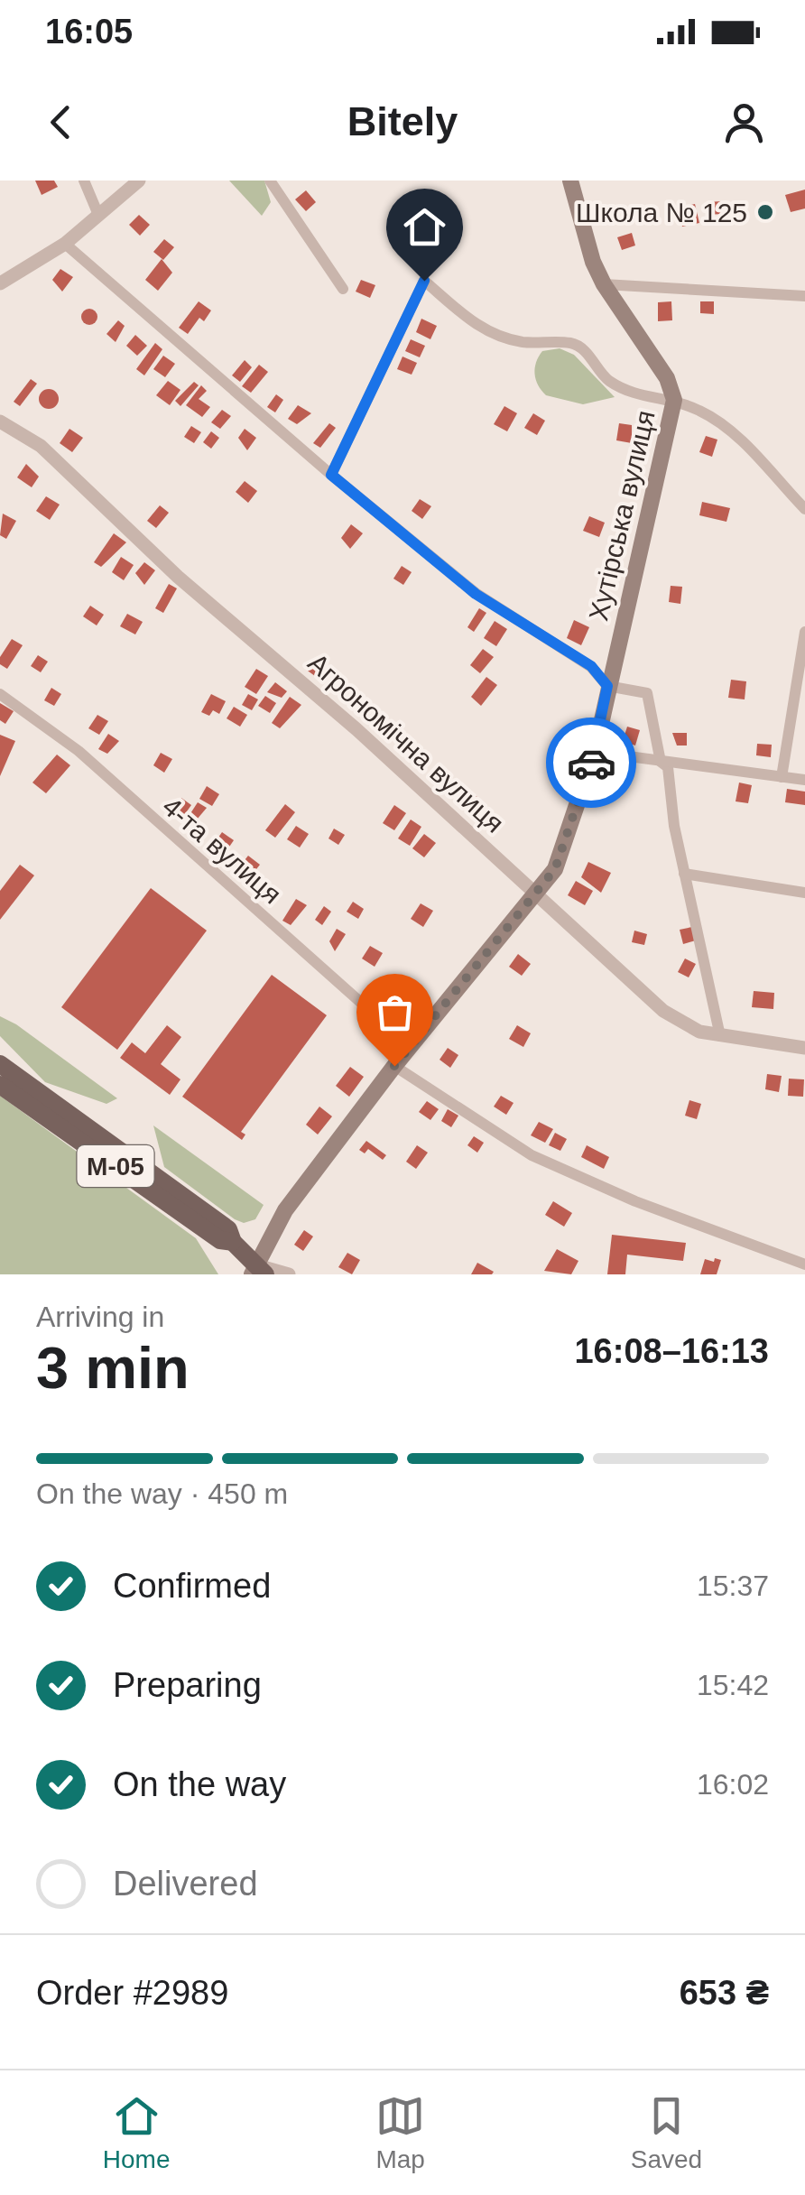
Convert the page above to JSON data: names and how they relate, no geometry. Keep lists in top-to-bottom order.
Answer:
{
  "streets": {
    "main road": ["Хутірська вулиця", "М-05"],
    "street": ["Агрономічна вулиця", "4-та вулиця"]
  },
  "crossings": [
    ["Хутірська вулиця", "Агрономічна вулиця"],
    ["Хутірська вулиця", "4-та вулиця"],
    ["Хутірська вулиця", "М-05"]
  ],
  "places": ["Школа № 125"],
  "page": {
    "status": "16:05",
    "header": "Bitely",
    "heading": ["3 min", "Arriving in", "16:08–16:13"],
    "panel": ["Order #2989", "653 ₴"],
    "bar": "On the way · 450 m",
    "list": [
      ["Confirmed", "15:37"],
      ["Preparing", "15:42"],
      ["On the way", "16:02"],
      "Delivered"
    ],
    "tabs": ["Home", "Map", "Saved"]
  }
}
